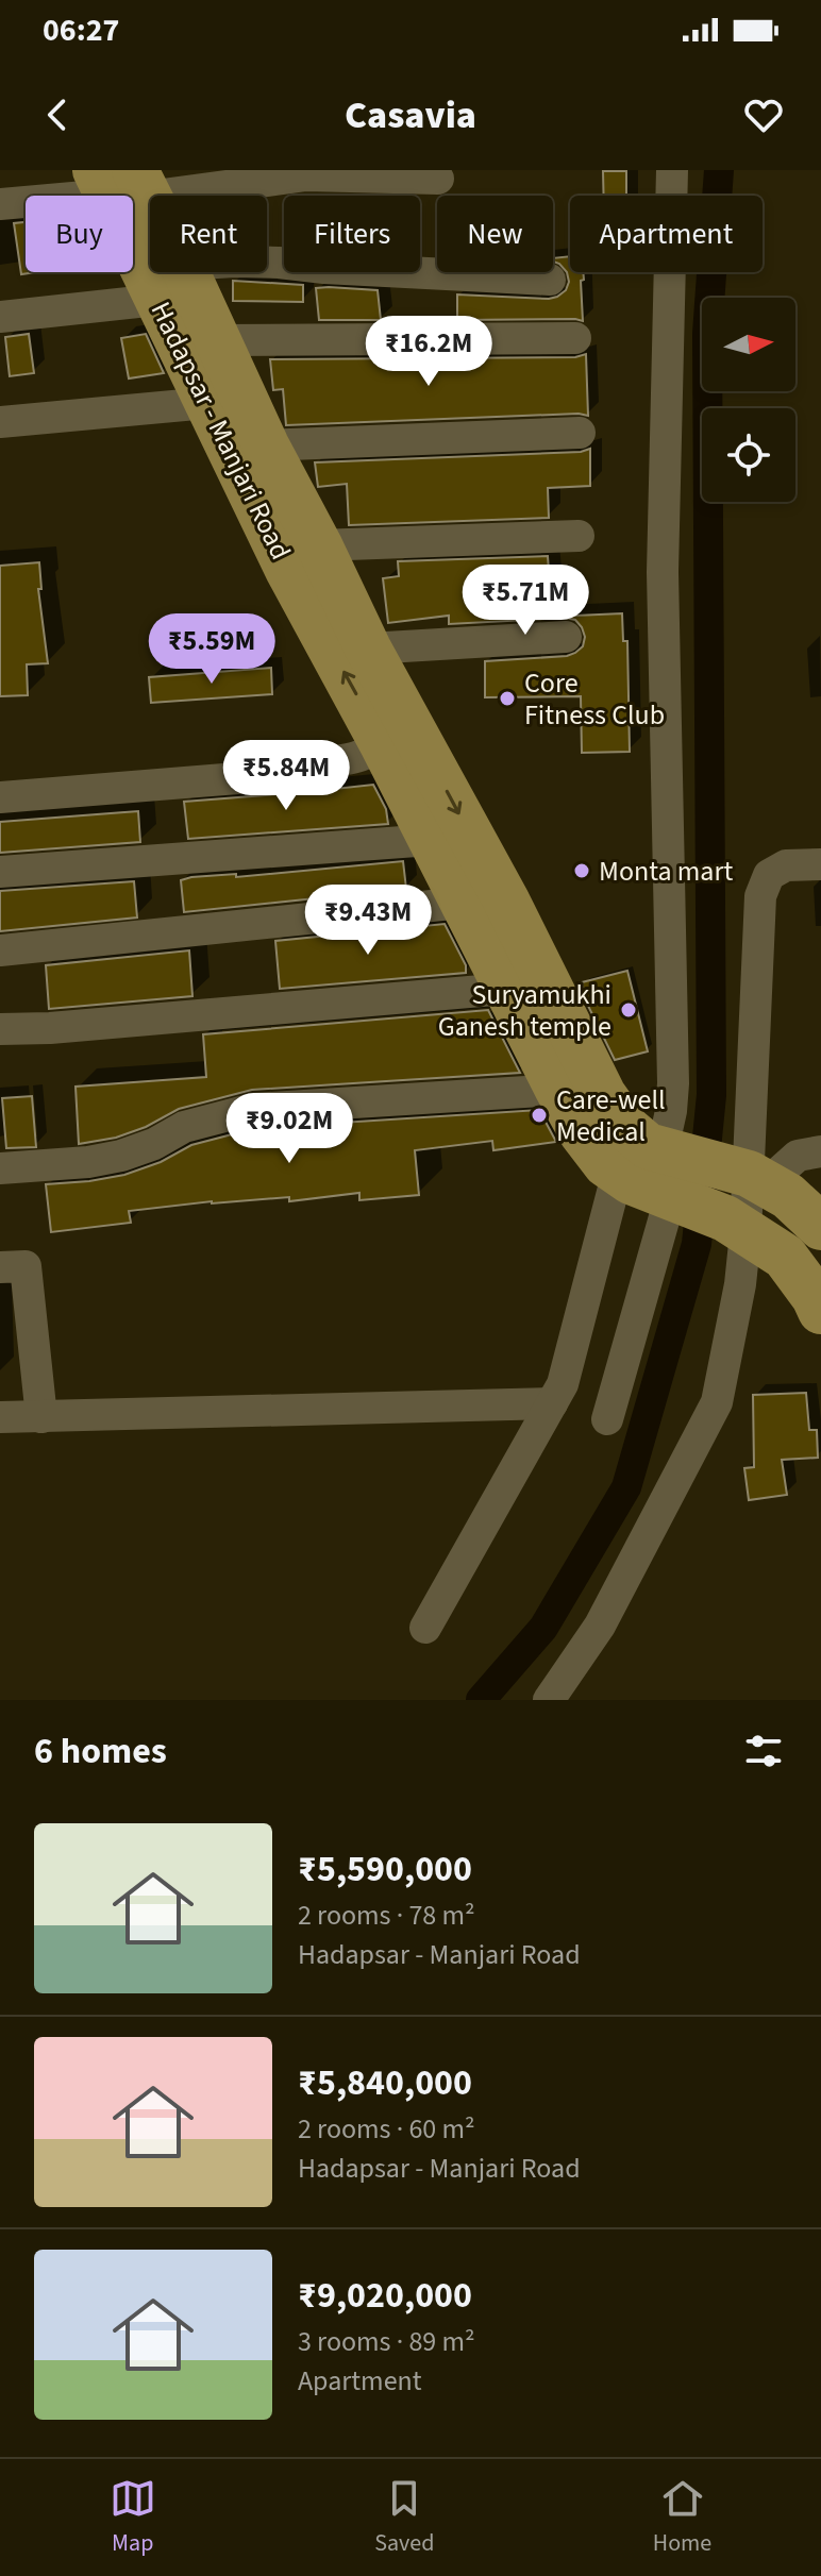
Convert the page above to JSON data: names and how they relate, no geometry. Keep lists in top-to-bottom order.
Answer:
{
  "streets": {
    "main road": ["Hadapsar - Manjari Road"]
  },
  "places": [
    "Core Fitness Club",
    "Monta mart",
    "Suryamukhi Ganesh temple",
    "Care-well Medical"
  ],
  "north": "right",
  "page": {
    "status": "06:27",
    "header": "Casavia",
    "chip": [
      "Buy",
      "Rent",
      "Filters",
      "New",
      "Apartment"
    ],
    "price": [
      "₹16.2M",
      "₹5.71M",
      "₹5.59M",
      "₹5.84M",
      "₹9.43M",
      "₹9.02M"
    ],
    "heading": "6 homes",
    "list": [
      {
        "name": "₹5,590,000",
        "note": "2 rooms · 78 m² · Hadapsar - Manjari Road"
      },
      {
        "name": "₹5,840,000",
        "note": "2 rooms · 60 m² · Hadapsar - Manjari Road"
      },
      {
        "name": "₹9,020,000",
        "note": "3 rooms · 89 m² · Apartment"
      }
    ],
    "tabs": ["Map", "Saved", "Home"]
  }
}
